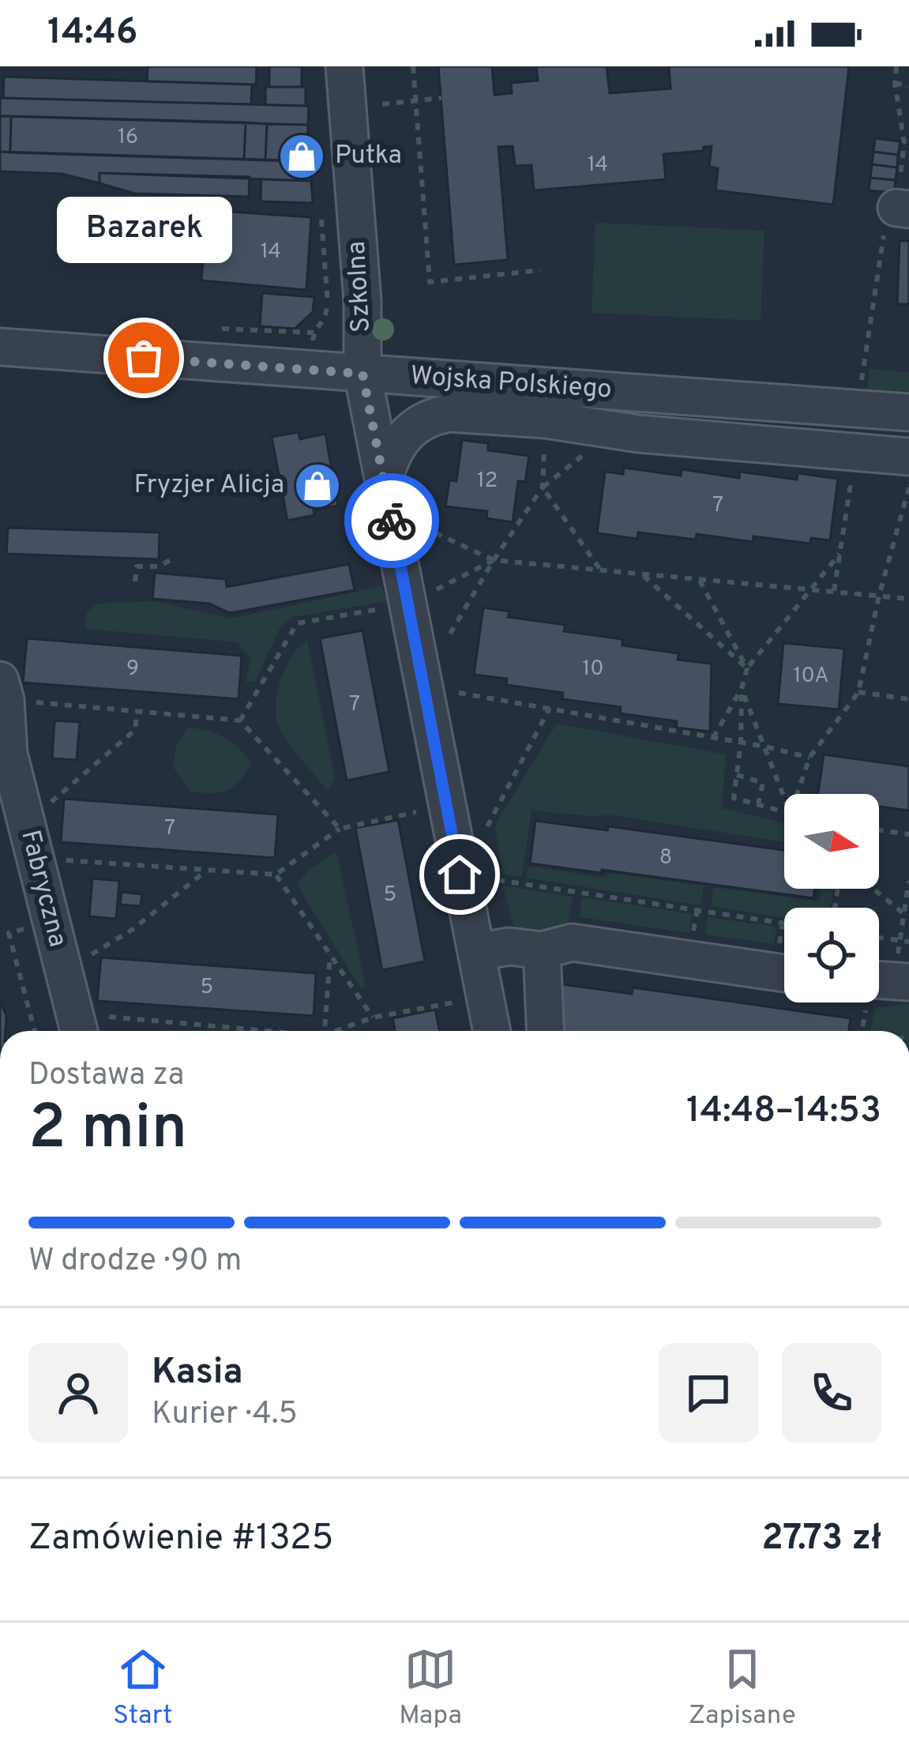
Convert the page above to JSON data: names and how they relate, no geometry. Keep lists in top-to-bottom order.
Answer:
{
  "streets": {
    "street": ["Szkolna", "Wojska Polskiego", "Fabryczna"]
  },
  "crossings": [
    ["Szkolna", "Wojska Polskiego"]
  ],
  "places": {
    "shop": ["Putka", "Fryzjer Alicja"],
    "other": ["Bazarek"]
  },
  "house_numbers": [
    "16",
    "14",
    "14",
    "12",
    "7",
    "9",
    "10",
    "10A",
    "7",
    "7",
    "8",
    "5",
    "5"
  ],
  "north": "right",
  "page": {
    "status": "14:46",
    "bubble": "Bazarek",
    "heading": ["2 min", "Dostawa za", "14:48–14:53"],
    "panel": [
      "Kasia",
      "Kurier · 4.5",
      "Zamówienie #1325",
      "27.73 zł"
    ],
    "bar": "W drodze · 90 m",
    "tabs": ["Start", "Mapa", "Zapisane"]
  }
}
